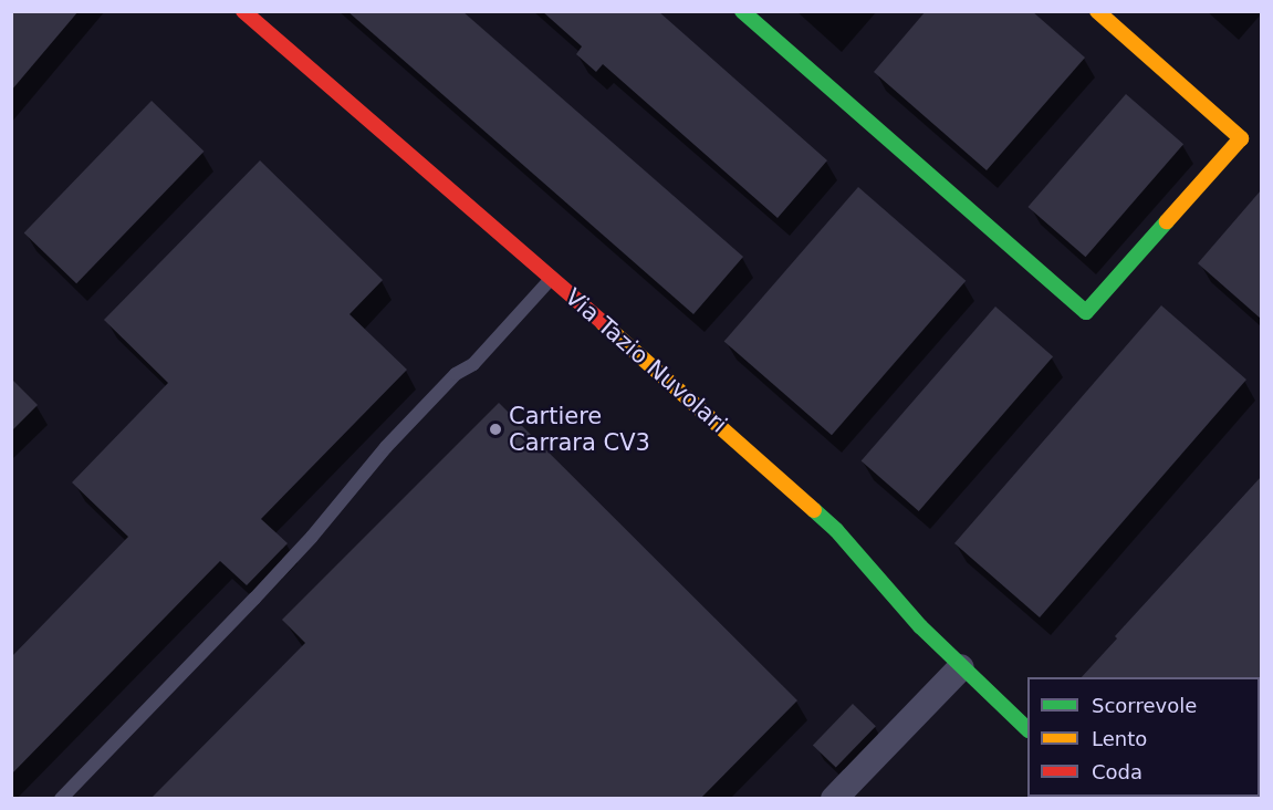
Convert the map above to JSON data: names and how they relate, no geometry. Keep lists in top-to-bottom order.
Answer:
{
  "streets": {
    "street": ["Via Tazio Nuvolari"]
  },
  "places": ["Cartiere Carrara CV3"],
  "legend": ["Scorrevole", "Lento", "Coda"]
}
